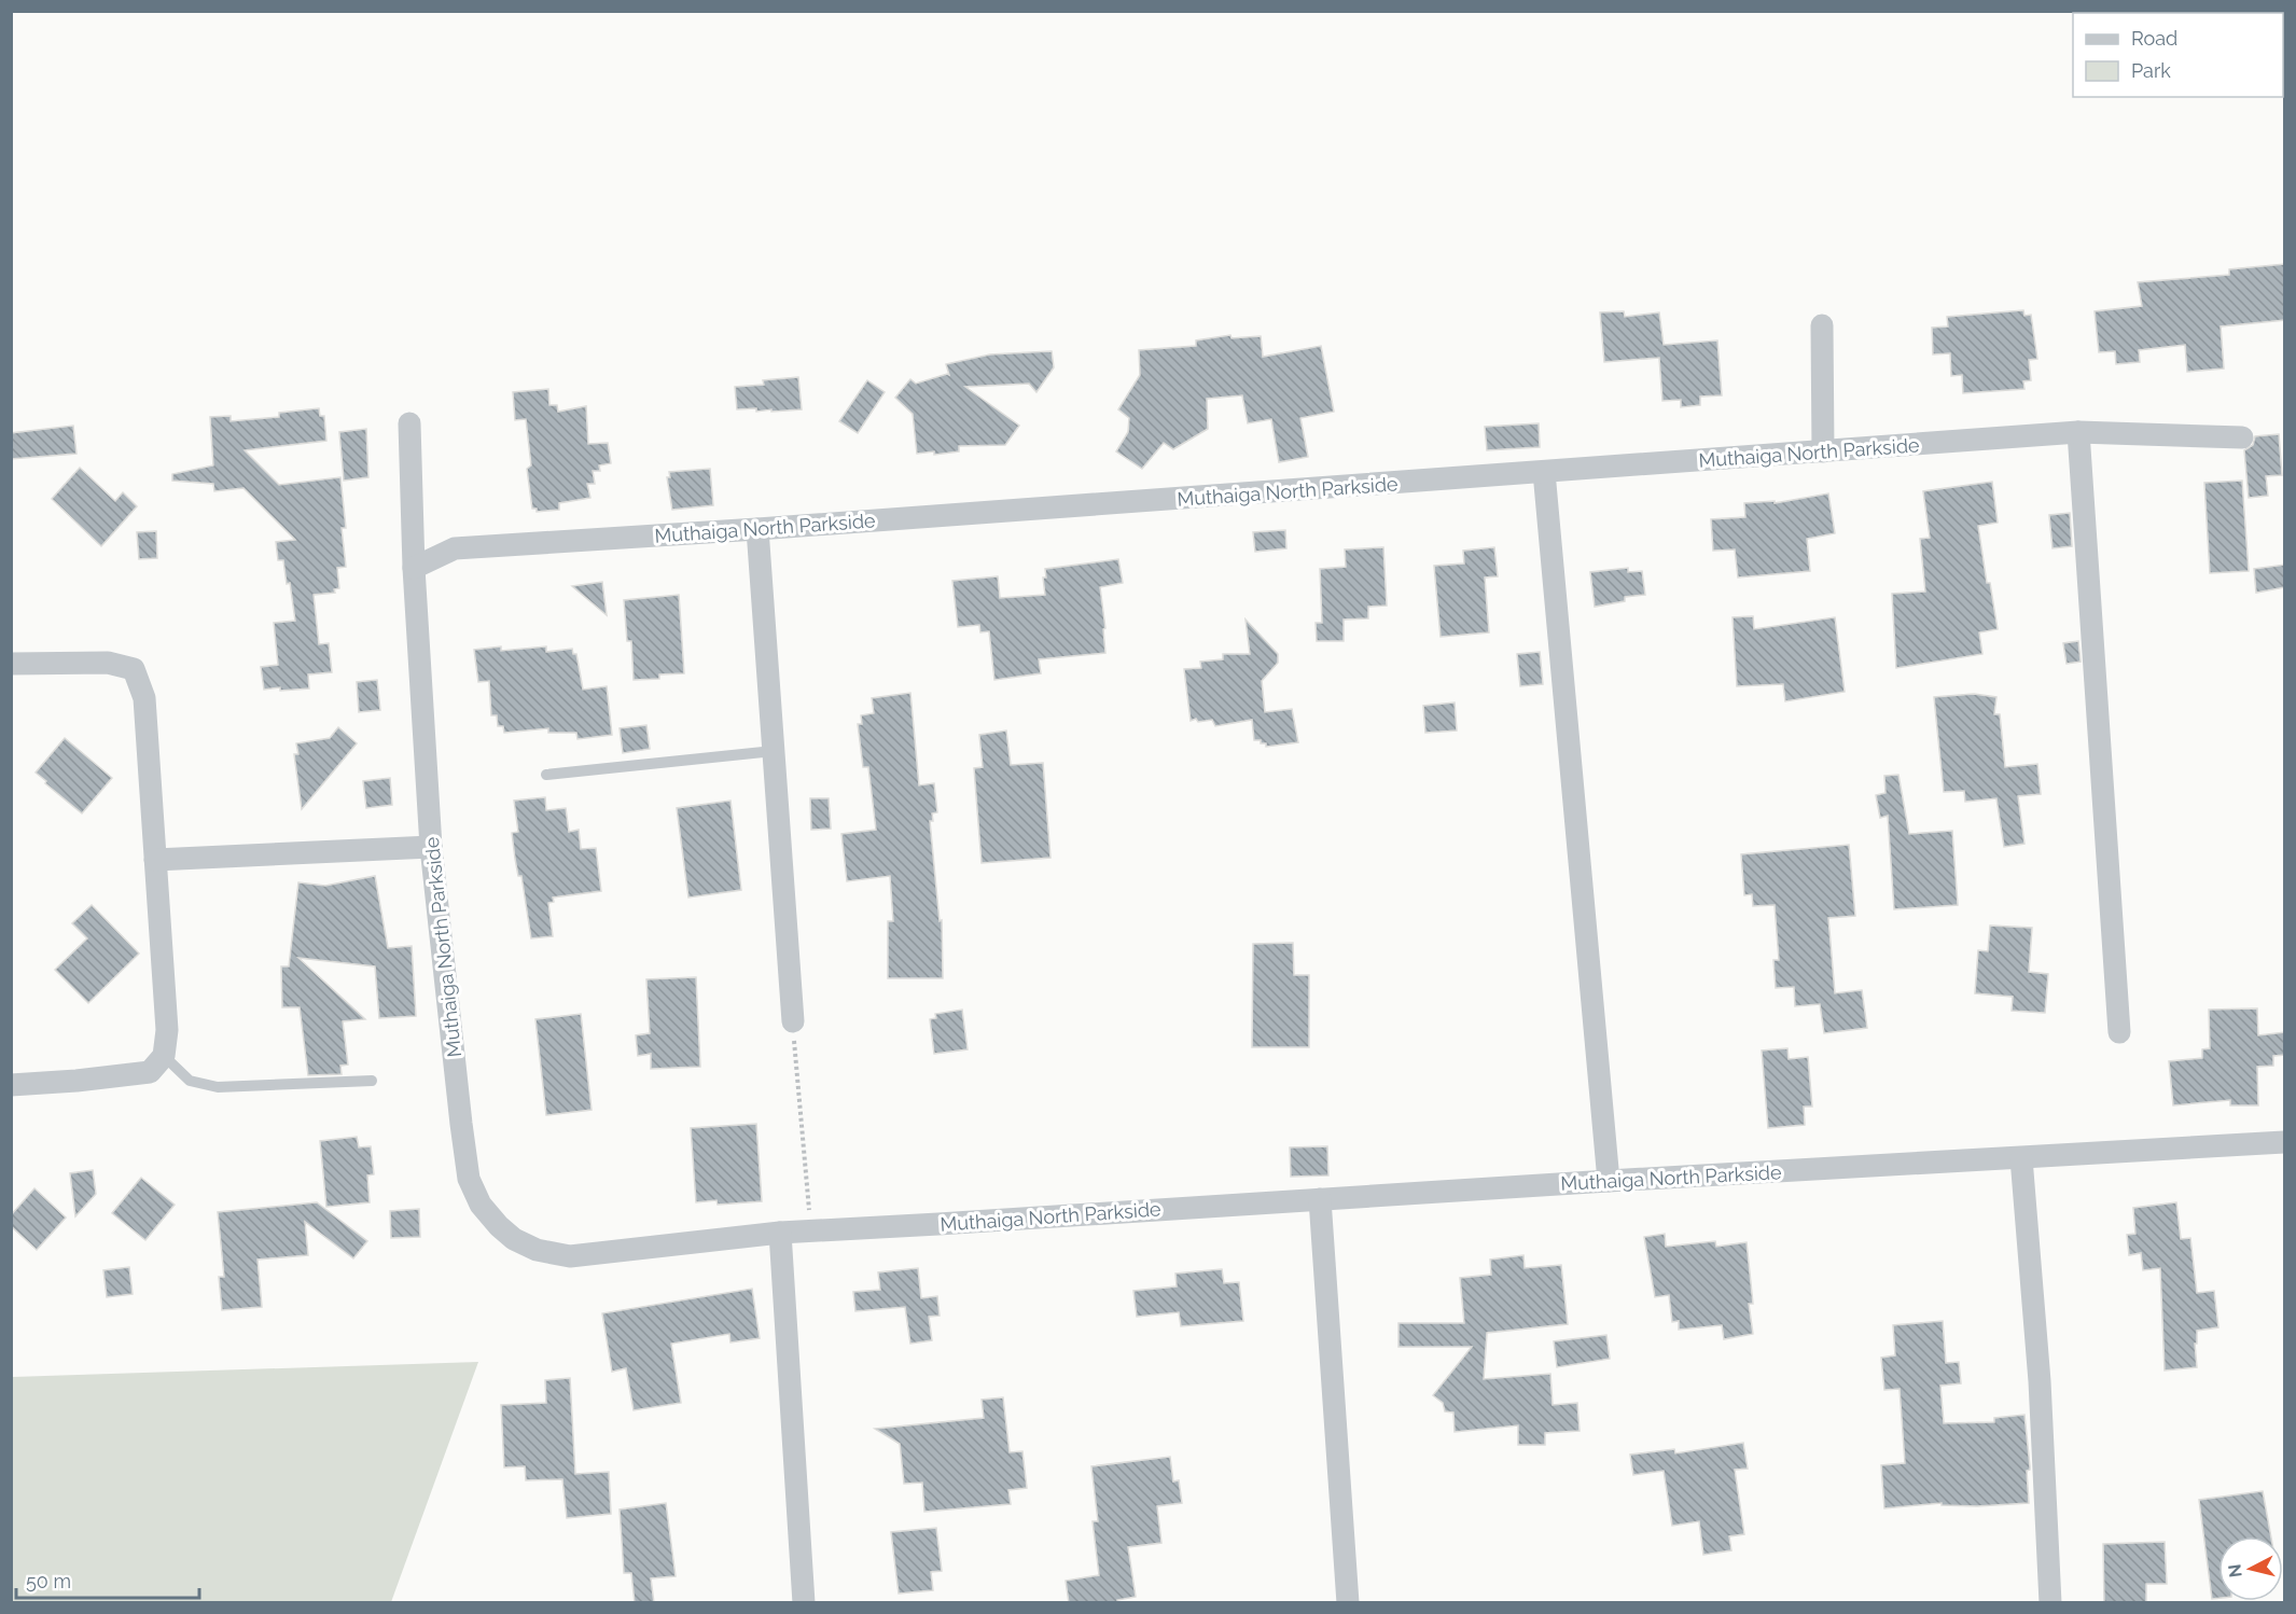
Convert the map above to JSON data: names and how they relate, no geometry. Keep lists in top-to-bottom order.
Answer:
{
  "streets": {
    "street": ["Muthaiga North Parkside"]
  },
  "legend": ["Road", "Park"],
  "scale_bar": "50 m",
  "north": "left"
}
